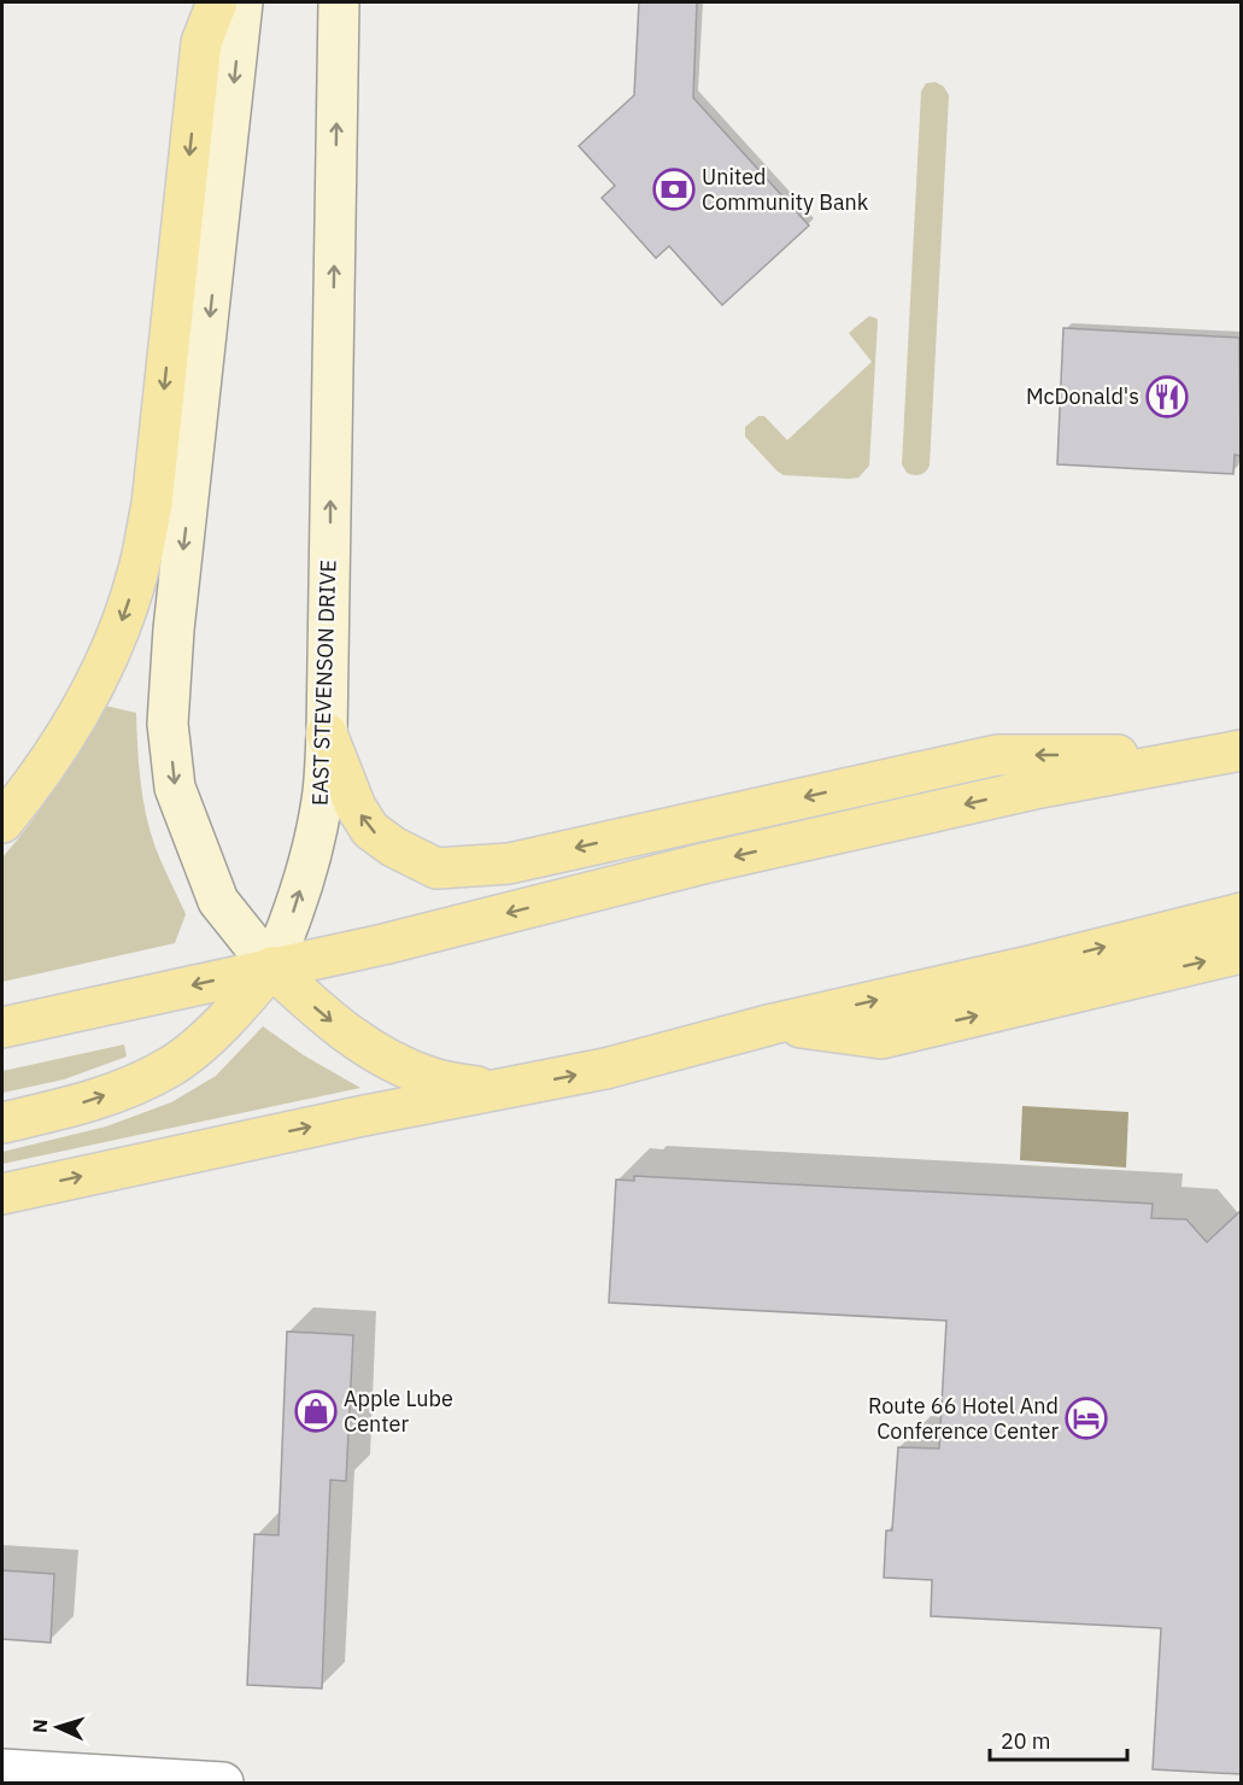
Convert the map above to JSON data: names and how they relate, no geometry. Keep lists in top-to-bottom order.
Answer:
{
  "streets": {
    "main road": ["EAST STEVENSON DRIVE"]
  },
  "places": {
    "bank": ["United Community Bank"],
    "restaurant": ["McDonald's"],
    "shop": ["Apple Lube Center"],
    "hotel": ["Route 66 Hotel And Conference Center"]
  },
  "scale_bar": "20 m",
  "north": "left"
}
